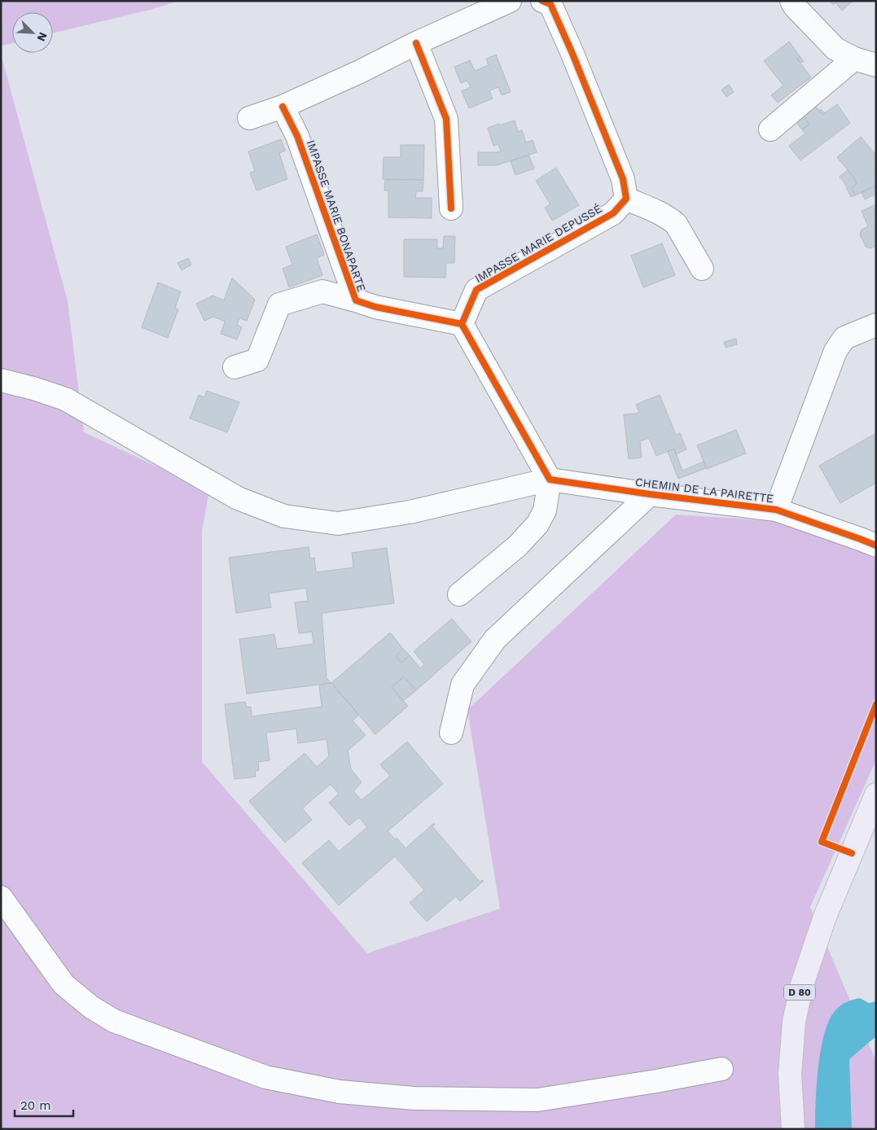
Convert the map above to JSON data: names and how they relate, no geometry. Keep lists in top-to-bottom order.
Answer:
{
  "streets": {
    "main road": ["D 80"],
    "street": ["IMPASSE MARIE BONAPARTE", "IMPASSE MARIE DEPUSSÉ", "CHEMIN DE LA PAIRETTE"]
  },
  "crossings": [
    ["IMPASSE MARIE BONAPARTE", "IMPASSE MARIE DEPUSSÉ"]
  ],
  "scale_bar": "20 m",
  "north": "bottom right"
}
